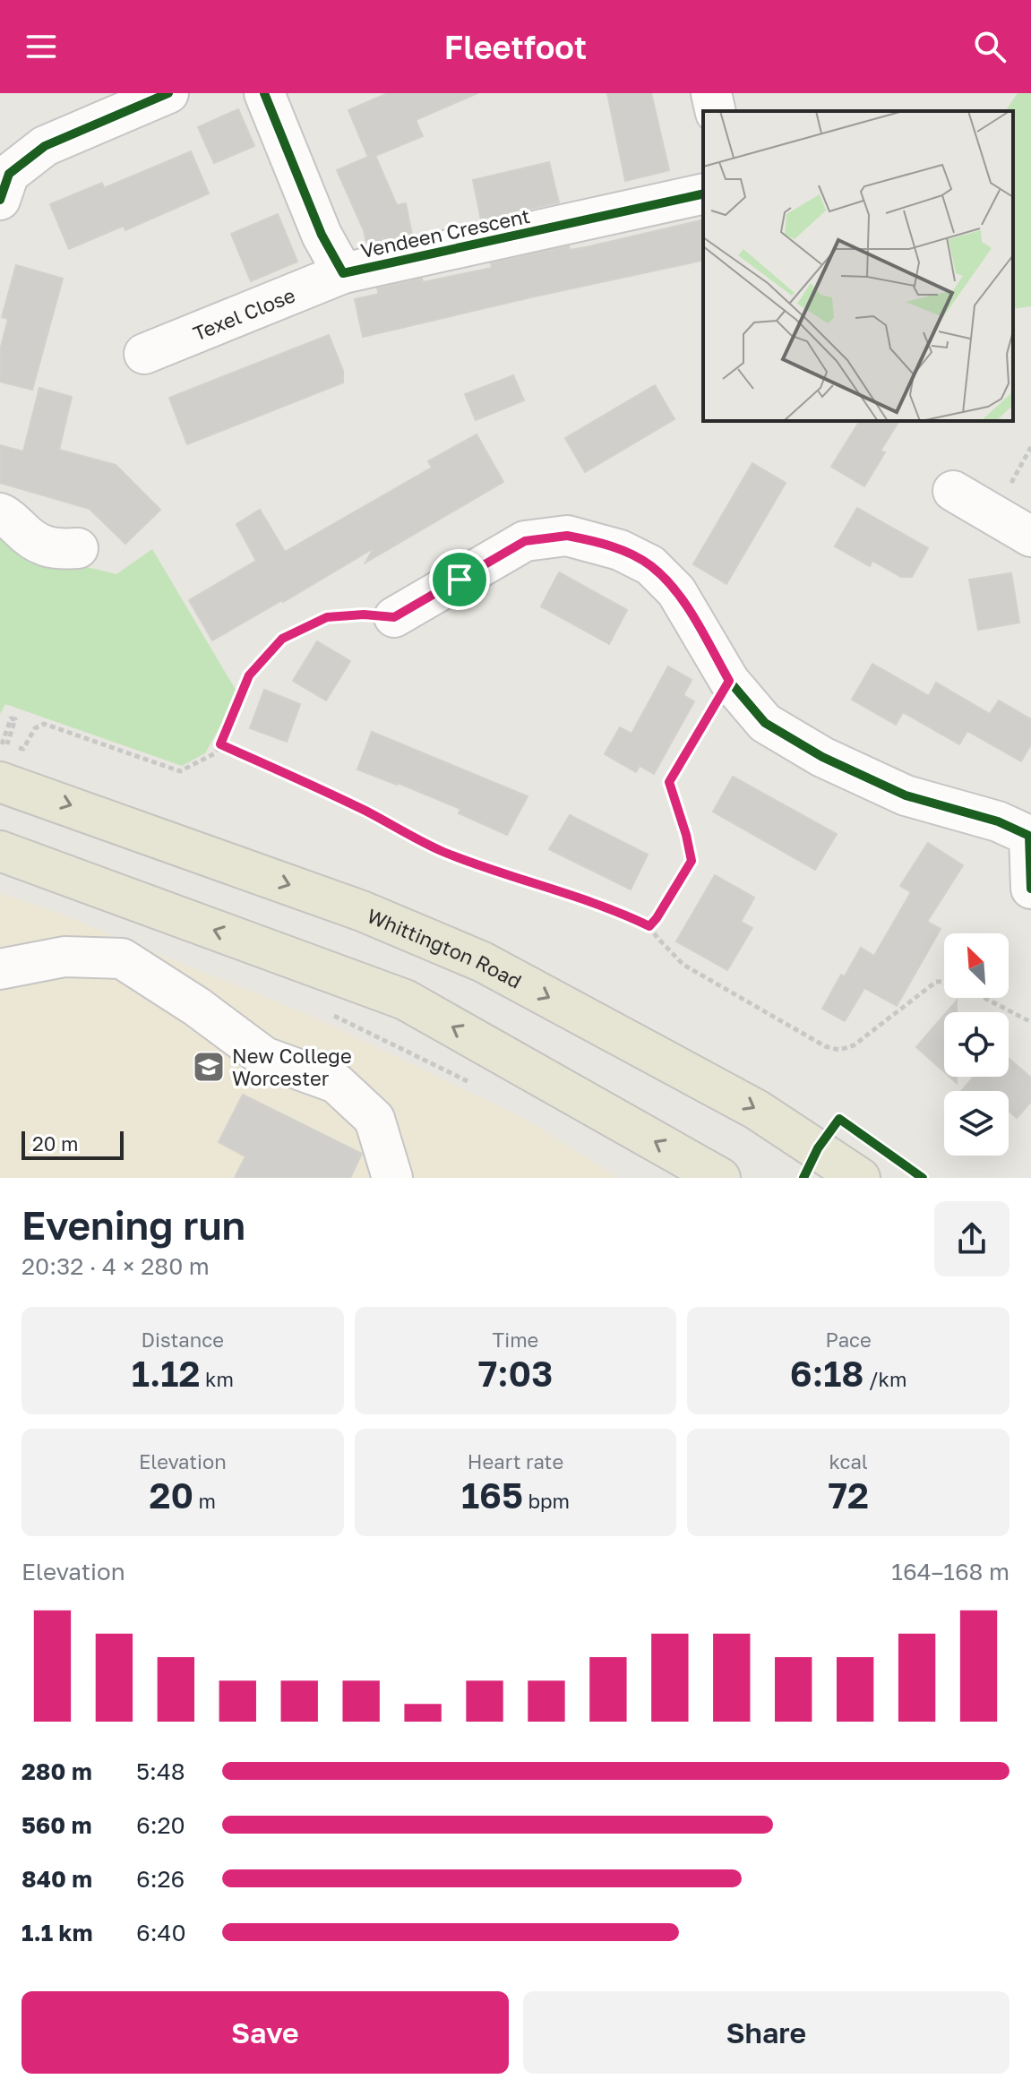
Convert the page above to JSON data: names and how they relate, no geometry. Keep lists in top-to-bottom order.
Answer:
{
  "streets": {
    "main road": ["Whittington Road"],
    "street": ["Vendeen Crescent", "Texel Close"]
  },
  "crossings": [
    ["Vendeen Crescent", "Texel Close"]
  ],
  "places": {
    "school or university": ["New College Worcester"]
  },
  "scale_bar": "20 m",
  "north": "top left",
  "page": {
    "header": "Fleetfoot",
    "scale": "20 m",
    "heading": ["Evening run", "20:32 · 4 × 280 m"],
    "stats": [
      ["Distance", "1.12 km"],
      ["Time", "7:03"],
      ["Pace", "6:18 /km"],
      ["Elevation", "20 m"],
      ["Heart rate", "165 bpm"],
      ["kcal", "72"]
    ],
    "chart": ["Elevation", "164–168 m"],
    "list": [
      {
        "name": "280 m",
        "note": "5:48"
      },
      {
        "name": "560 m",
        "note": "6:20"
      },
      {
        "name": "840 m",
        "note": "6:26"
      },
      {
        "name": "1.1 km",
        "note": "6:40"
      }
    ],
    "buttons": ["Save", "Share"]
  }
}
